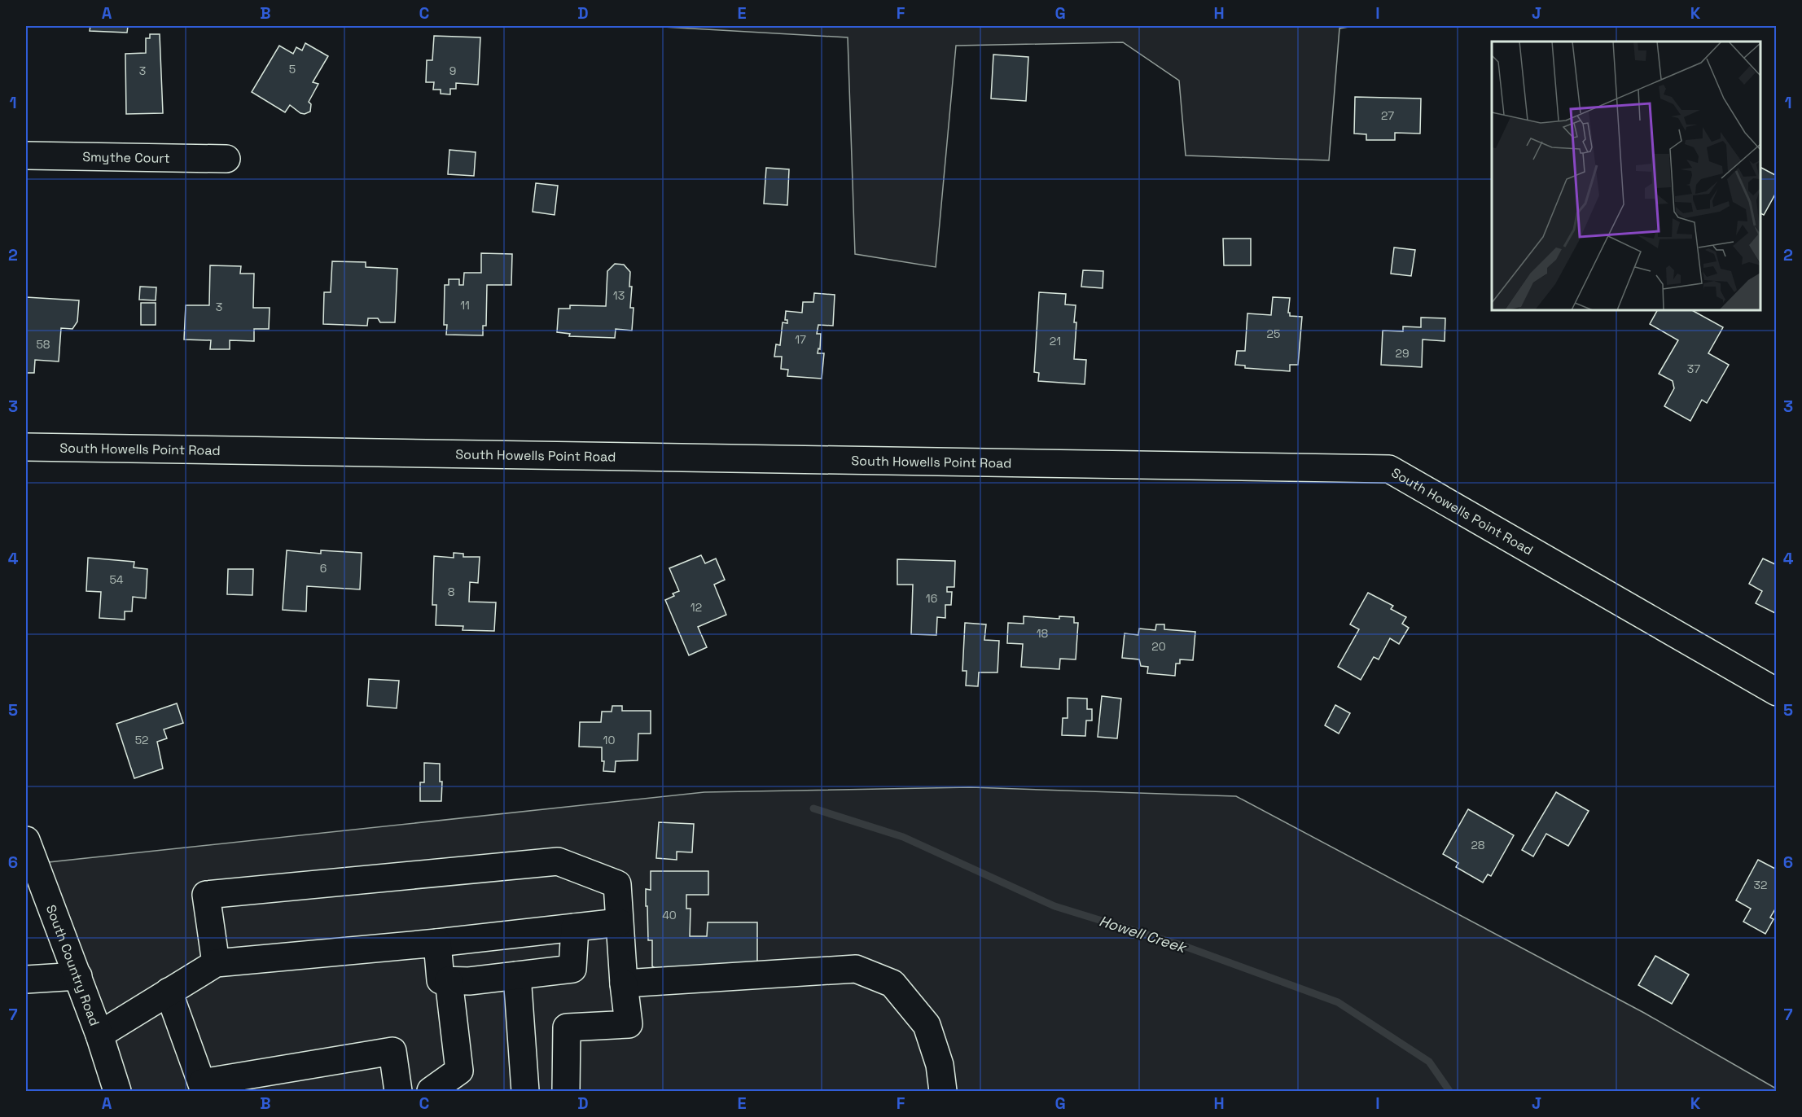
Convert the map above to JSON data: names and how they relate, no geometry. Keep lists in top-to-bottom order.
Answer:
{
  "streets": {
    "street": ["Smythe Court", "South Howells Point Road", "South Country Road"]
  },
  "water": ["Howell Creek"],
  "house_numbers": [
    "5",
    "3",
    "9",
    "27",
    "13",
    "11",
    "3",
    "25",
    "17",
    "21",
    "58",
    "29",
    "37",
    "6",
    "54",
    "8",
    "16",
    "12",
    "18",
    "20",
    "52",
    "10",
    "28",
    "32",
    "40"
  ],
  "grid": {
    "columns": [
      "A",
      "B",
      "C",
      "D",
      "E",
      "F",
      "G",
      "H",
      "I",
      "J",
      "K"
    ],
    "rows": [
      "1",
      "2",
      "3",
      "4",
      "5",
      "6",
      "7"
    ]
  }
}
